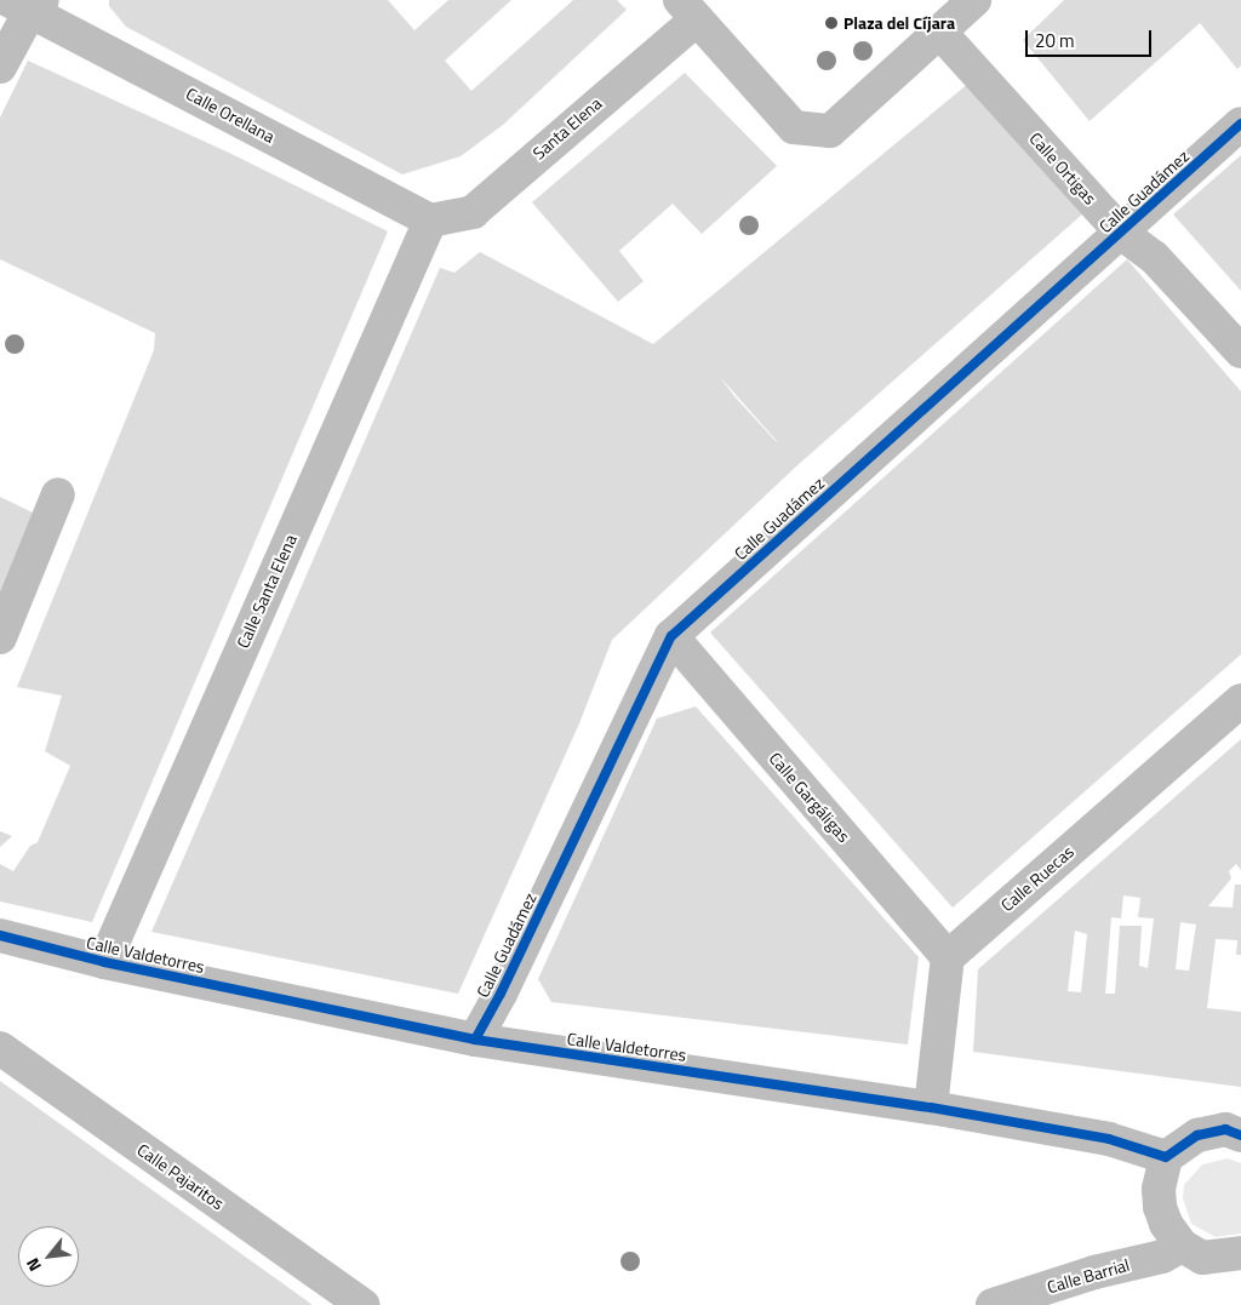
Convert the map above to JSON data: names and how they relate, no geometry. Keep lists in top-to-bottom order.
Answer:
{
  "streets": {
    "street": [
      "Calle Orellana",
      "Santa Elena",
      "Calle Ortigas",
      "Calle Guadámez",
      "Calle Santa Elena",
      "Calle Gargáligas",
      "Calle Ruecas",
      "Calle Valdetorres",
      "Calle Pajaritos",
      "Calle Barrial"
    ]
  },
  "crossings": [
    ["Calle Orellana", "Santa Elena"],
    ["Calle Orellana", "Calle Santa Elena"],
    ["Santa Elena", "Calle Santa Elena"],
    ["Calle Ortigas", "Calle Guadámez"],
    ["Calle Guadámez", "Calle Gargáligas"],
    ["Calle Guadámez", "Calle Valdetorres"],
    ["Calle Santa Elena", "Calle Valdetorres"],
    ["Calle Gargáligas", "Calle Ruecas"]
  ],
  "places": ["Plaza del Cíjara"],
  "scale_bar": "20 m",
  "north": "bottom left"
}
